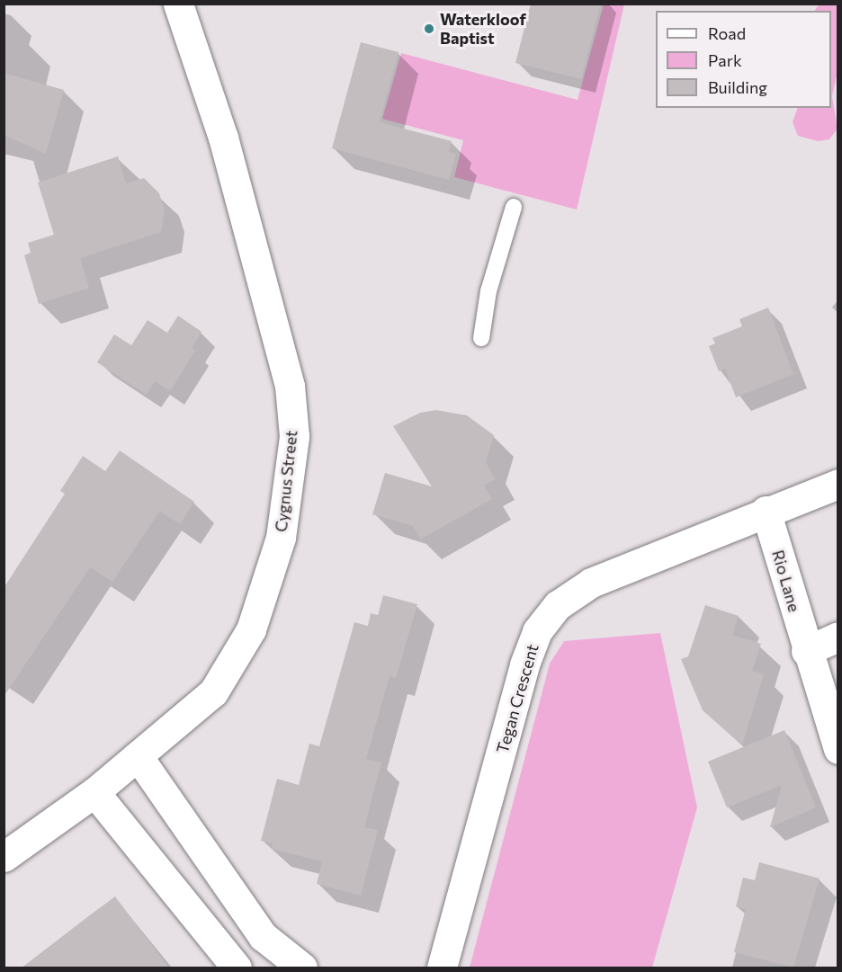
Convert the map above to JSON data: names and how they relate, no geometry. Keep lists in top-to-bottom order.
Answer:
{
  "streets": {
    "street": ["Cygnus Street", "Rio Lane", "Tegan Crescent"]
  },
  "crossings": [
    ["Rio Lane", "Tegan Crescent"]
  ],
  "places": ["Waterkloof Baptist"],
  "legend": ["Road", "Park", "Building"]
}
